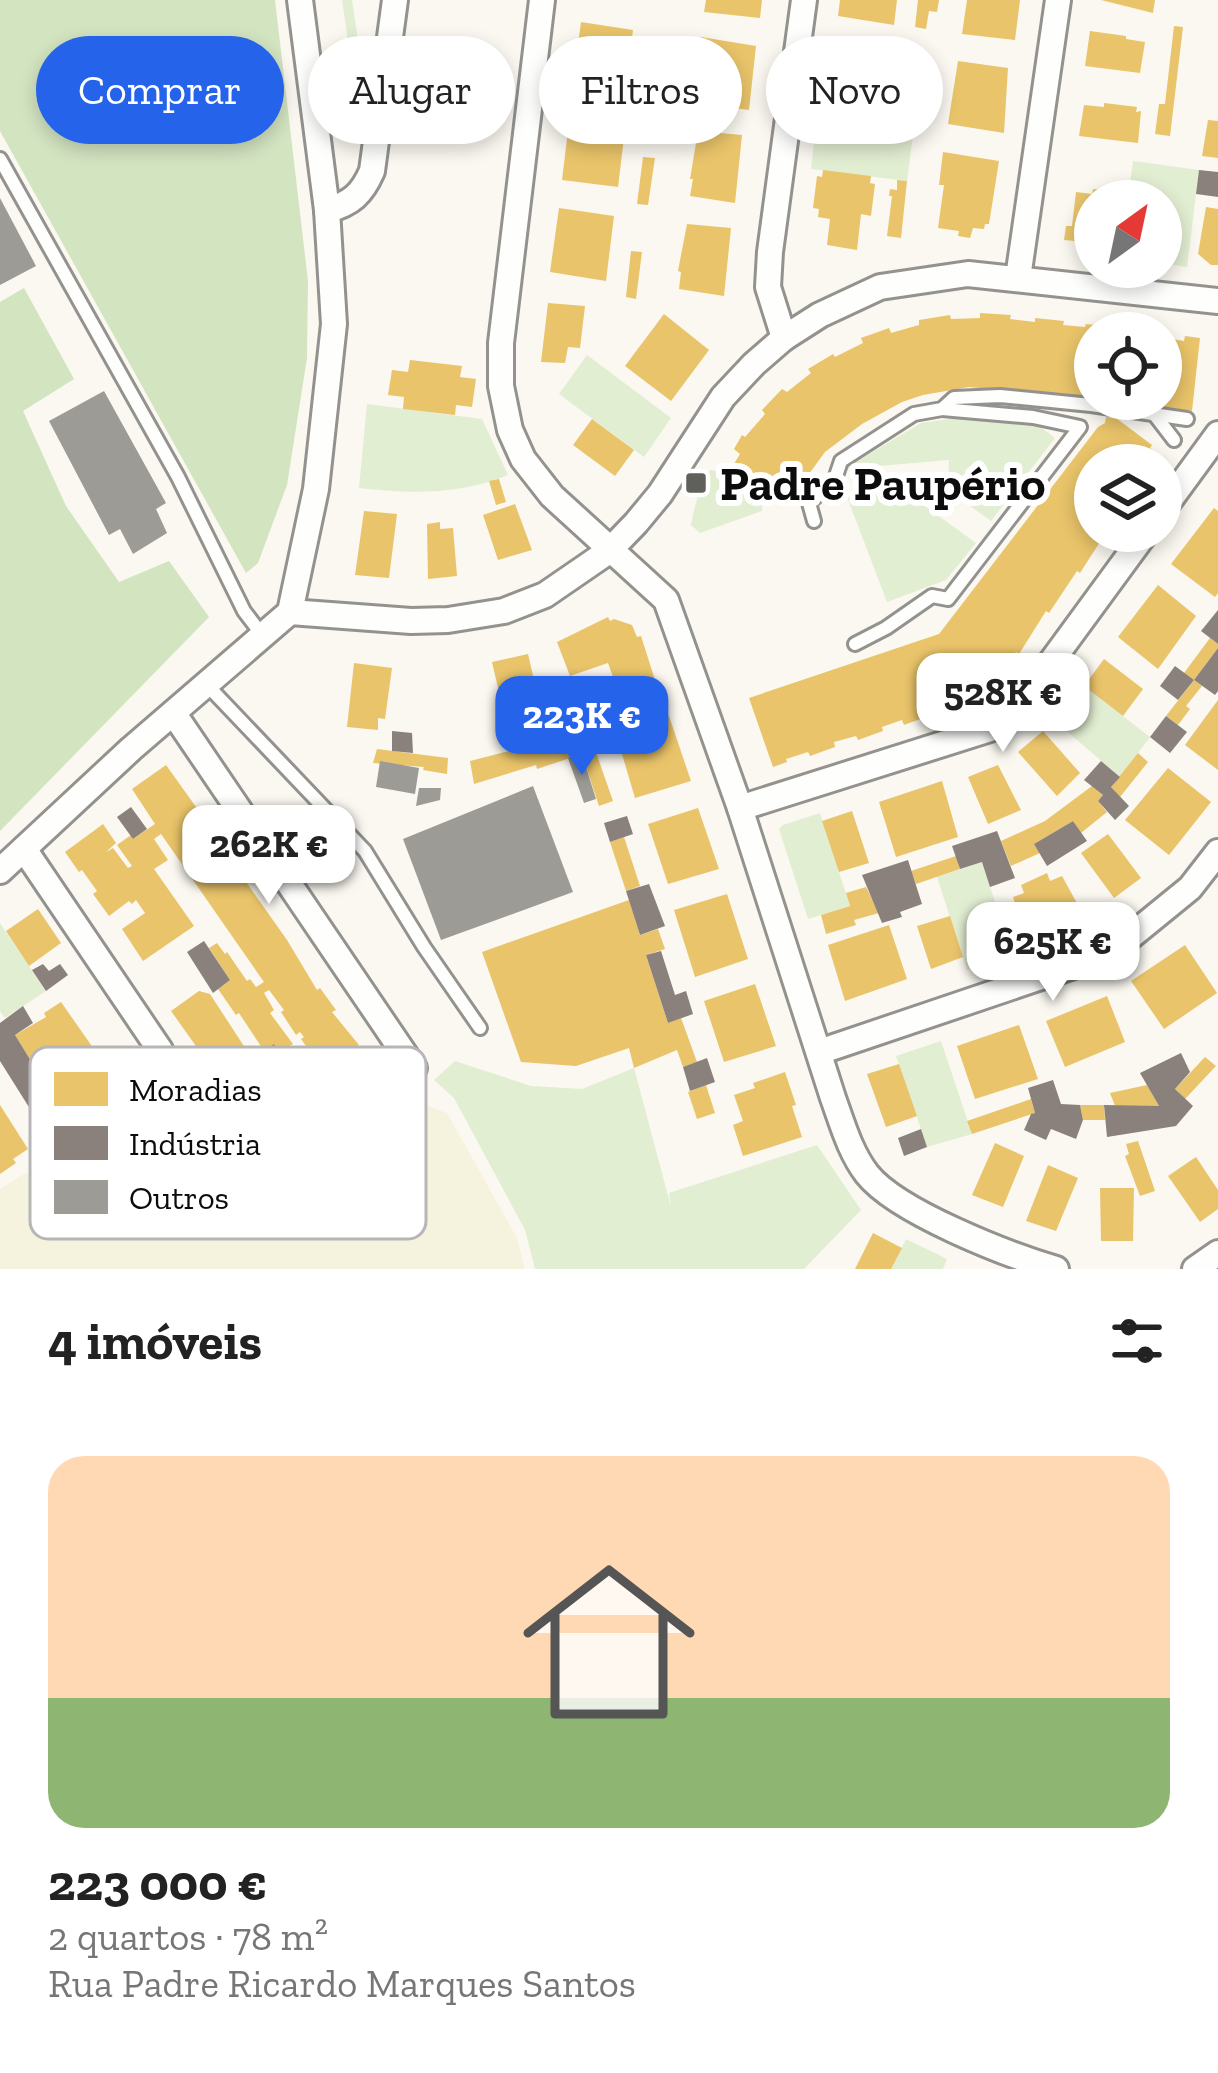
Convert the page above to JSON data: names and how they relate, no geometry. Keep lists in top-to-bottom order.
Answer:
{
  "places": {
    "transit": ["Padre Paupério"]
  },
  "legend": ["Moradias", "Indústria", "Outros"],
  "north": "top right",
  "page": {
    "chip": [
      "Comprar",
      "Alugar",
      "Filtros",
      "Novo"
    ],
    "price": [
      "528K €",
      "223K €",
      "262K €",
      "625K €"
    ],
    "heading": "4 imóveis",
    "list": [
      {
        "name": "223 000 €",
        "note": "2 quartos · 78 m² · Rua Padre Ricardo Marques Santos"
      }
    ]
  }
}
